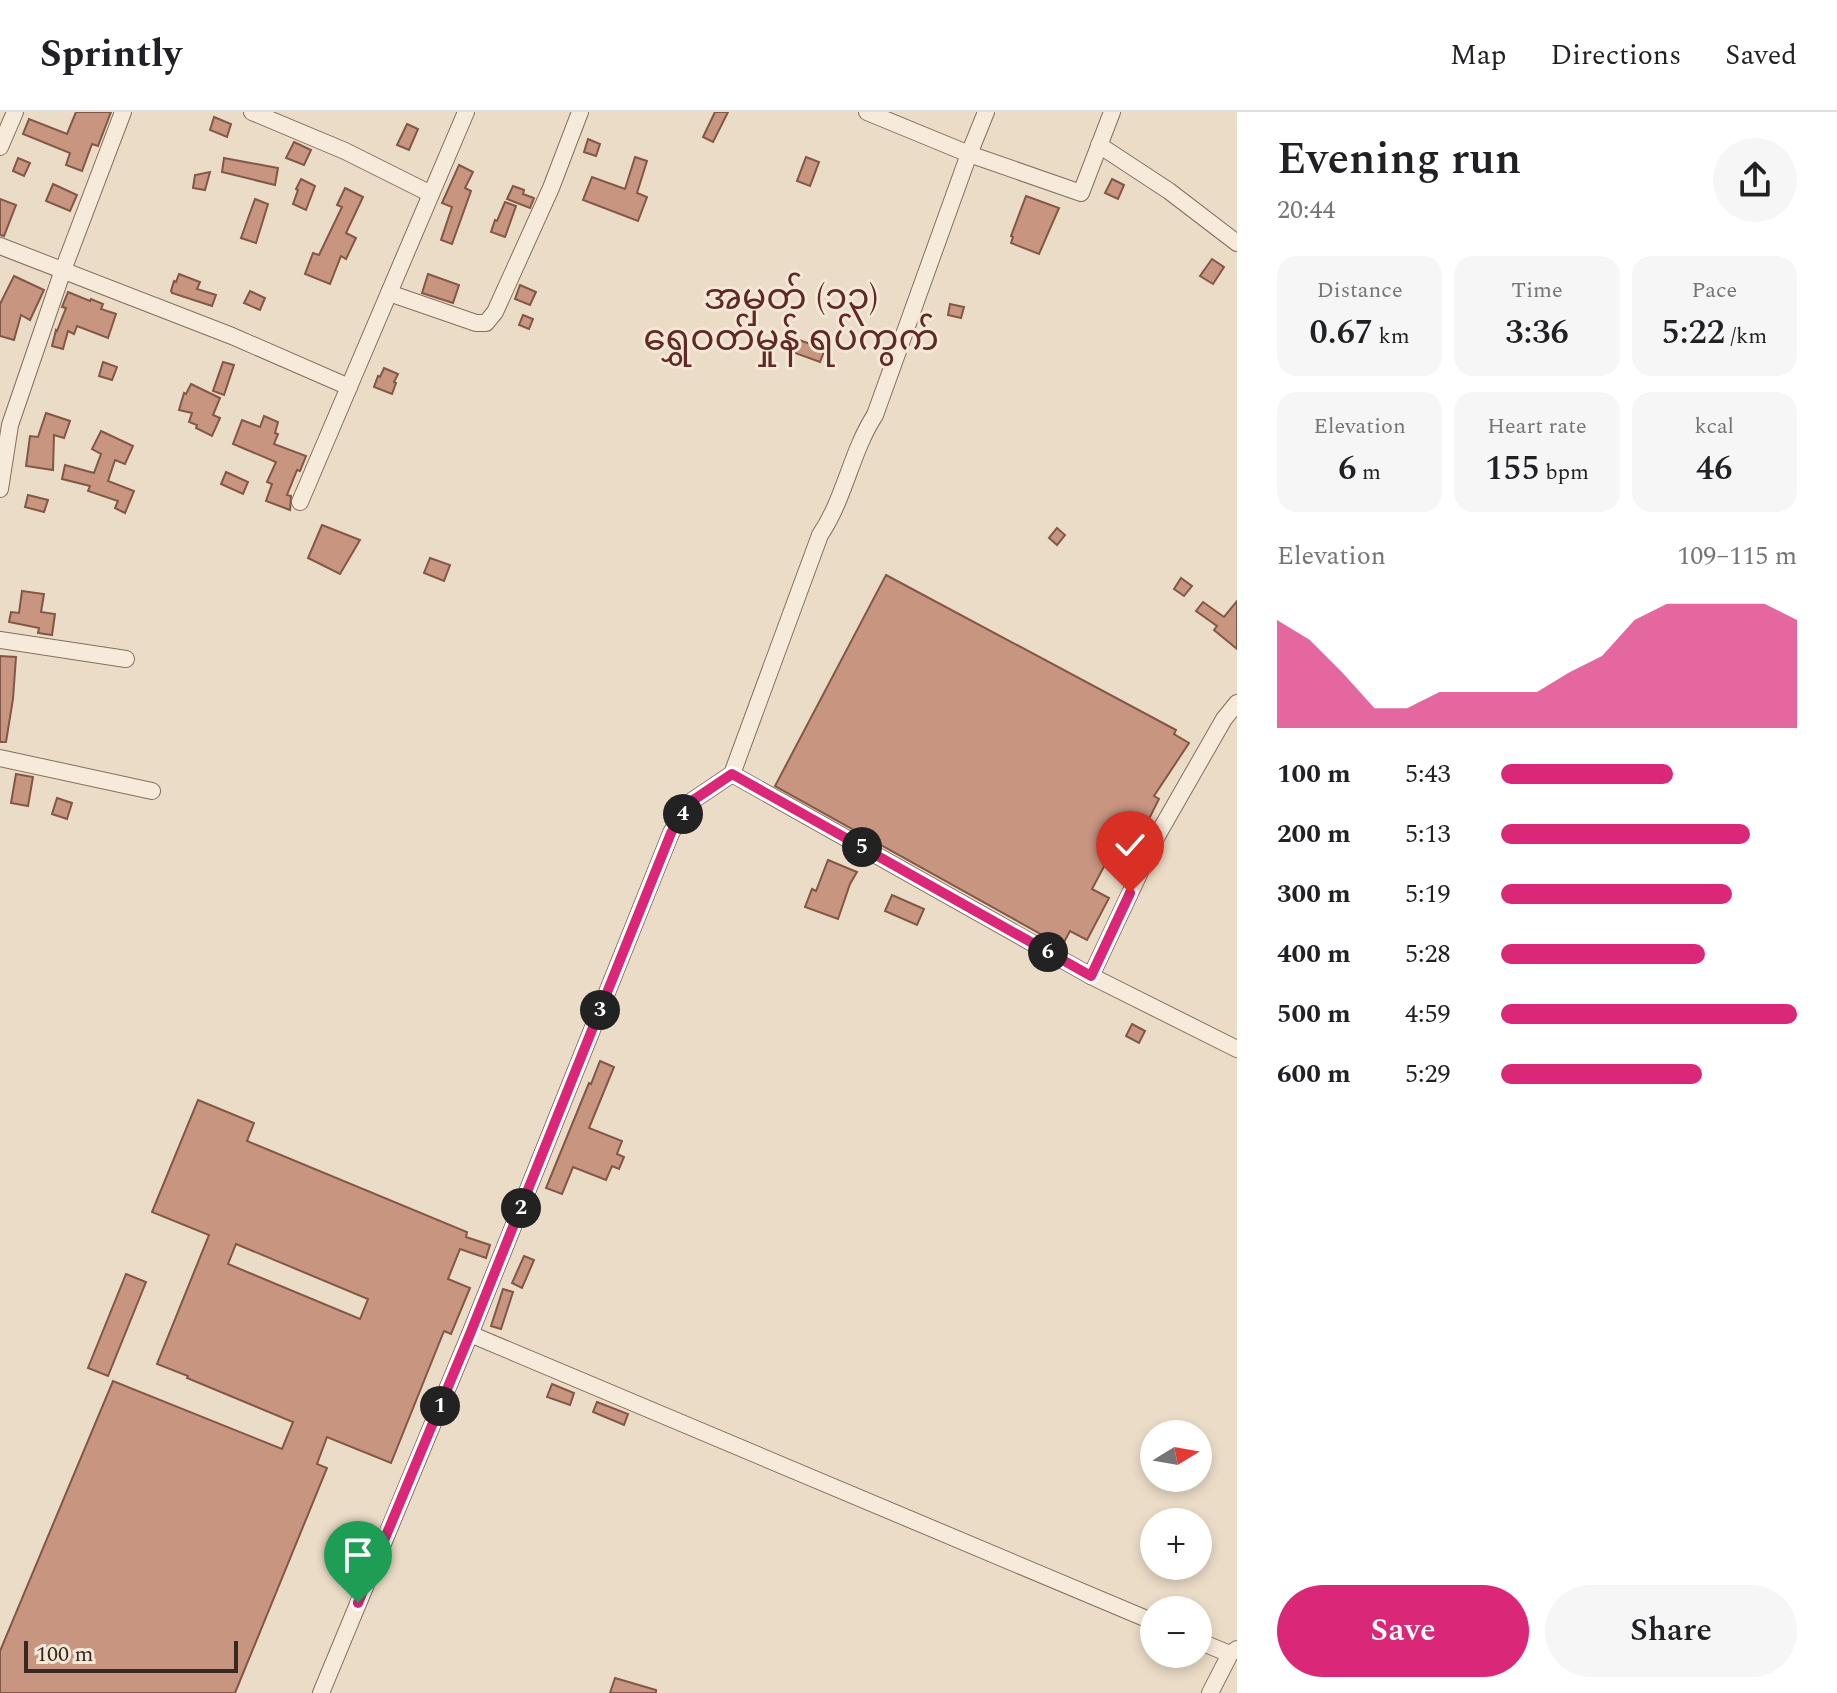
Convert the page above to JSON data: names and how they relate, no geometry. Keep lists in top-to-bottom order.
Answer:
{
  "districts": ["အမှတ် (၁၃) ရွှေဝတ်မှုန် ရပ်ကွက်"],
  "scale_bar": "100 m",
  "north": "right",
  "page": {
    "header": "Sprintly",
    "nav": ["Map", "Directions", "Saved"],
    "heading": ["Evening run", "20:44"],
    "stats": [
      ["Distance", "0.67 km"],
      ["Time", "3:36"],
      ["Pace", "5:22 /km"],
      ["Elevation", "6 m"],
      ["Heart rate", "155 bpm"],
      ["kcal", "46"]
    ],
    "chart": ["Elevation", "109–115 m"],
    "list": [
      {
        "name": "100 m",
        "note": "5:43"
      },
      {
        "name": "200 m",
        "note": "5:13"
      },
      {
        "name": "300 m",
        "note": "5:19"
      },
      {
        "name": "400 m",
        "note": "5:28"
      },
      {
        "name": "500 m",
        "note": "4:59"
      },
      {
        "name": "600 m",
        "note": "5:29"
      }
    ],
    "pins": [
      "4",
      "5",
      "6",
      "3",
      "2",
      "1"
    ],
    "map_buttons": ["+", "−"],
    "buttons": ["Save", "Share"],
    "scale": "100 m"
  }
}
